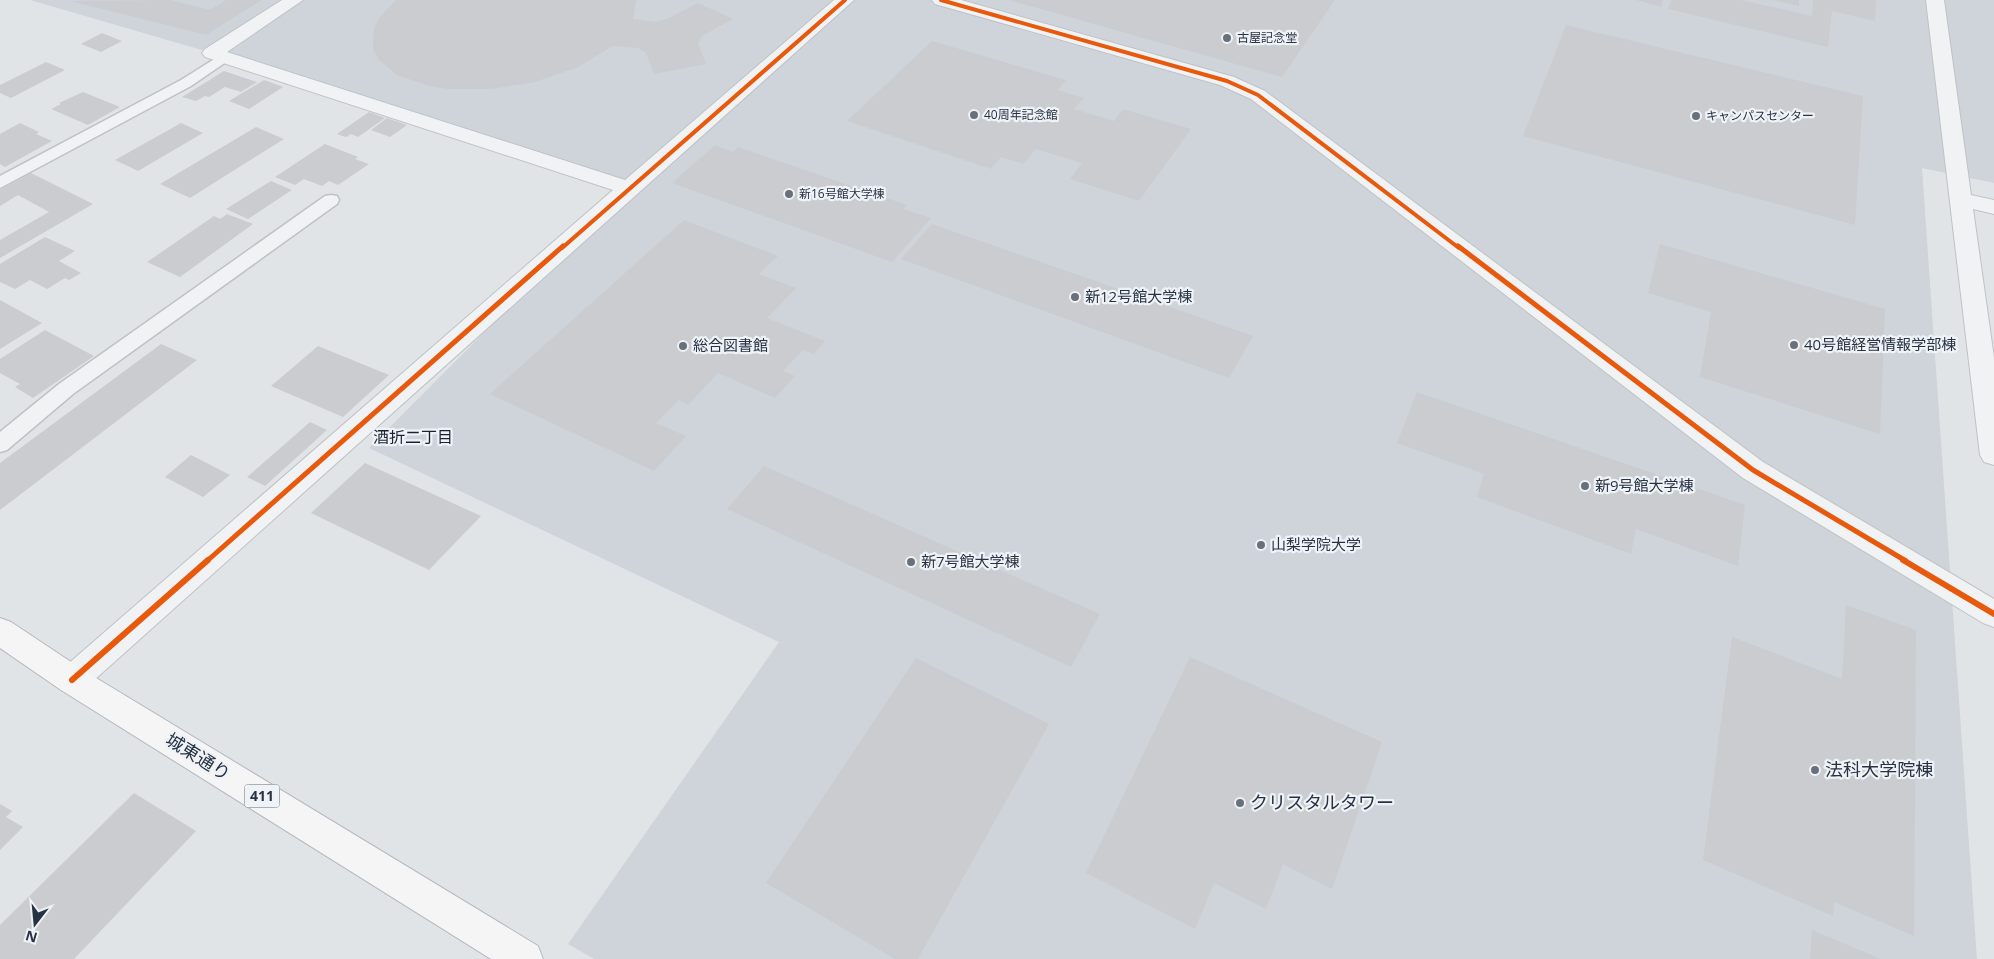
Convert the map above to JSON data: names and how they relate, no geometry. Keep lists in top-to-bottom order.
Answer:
{
  "streets": {
    "highway": ["城東通り", "411"]
  },
  "districts": ["酒折二丁目"],
  "places": [
    "古屋記念堂",
    "40周年記念館",
    "キャンパスセンター",
    "新16号館大学棟",
    "新12号館大学棟",
    "40号館経営情報学部棟",
    "総合図書館",
    "新9号館大学棟",
    "山梨学院大学",
    "新7号館大学棟",
    "法科大学院棟",
    "クリスタルタワー"
  ],
  "north": "bottom"
}
